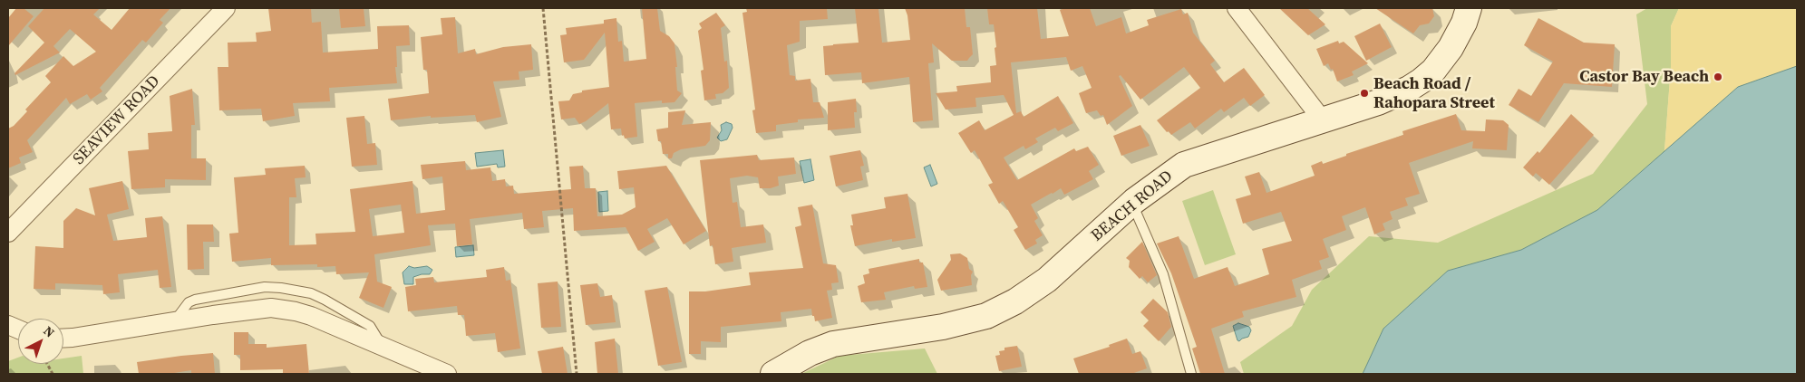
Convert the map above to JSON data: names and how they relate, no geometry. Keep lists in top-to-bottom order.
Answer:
{
  "streets": {
    "main road": ["BEACH ROAD"],
    "street": ["SEAVIEW ROAD"]
  },
  "places": ["Castor Bay Beach", "Beach Road / Rahopara Street"],
  "north": "top right"
}
